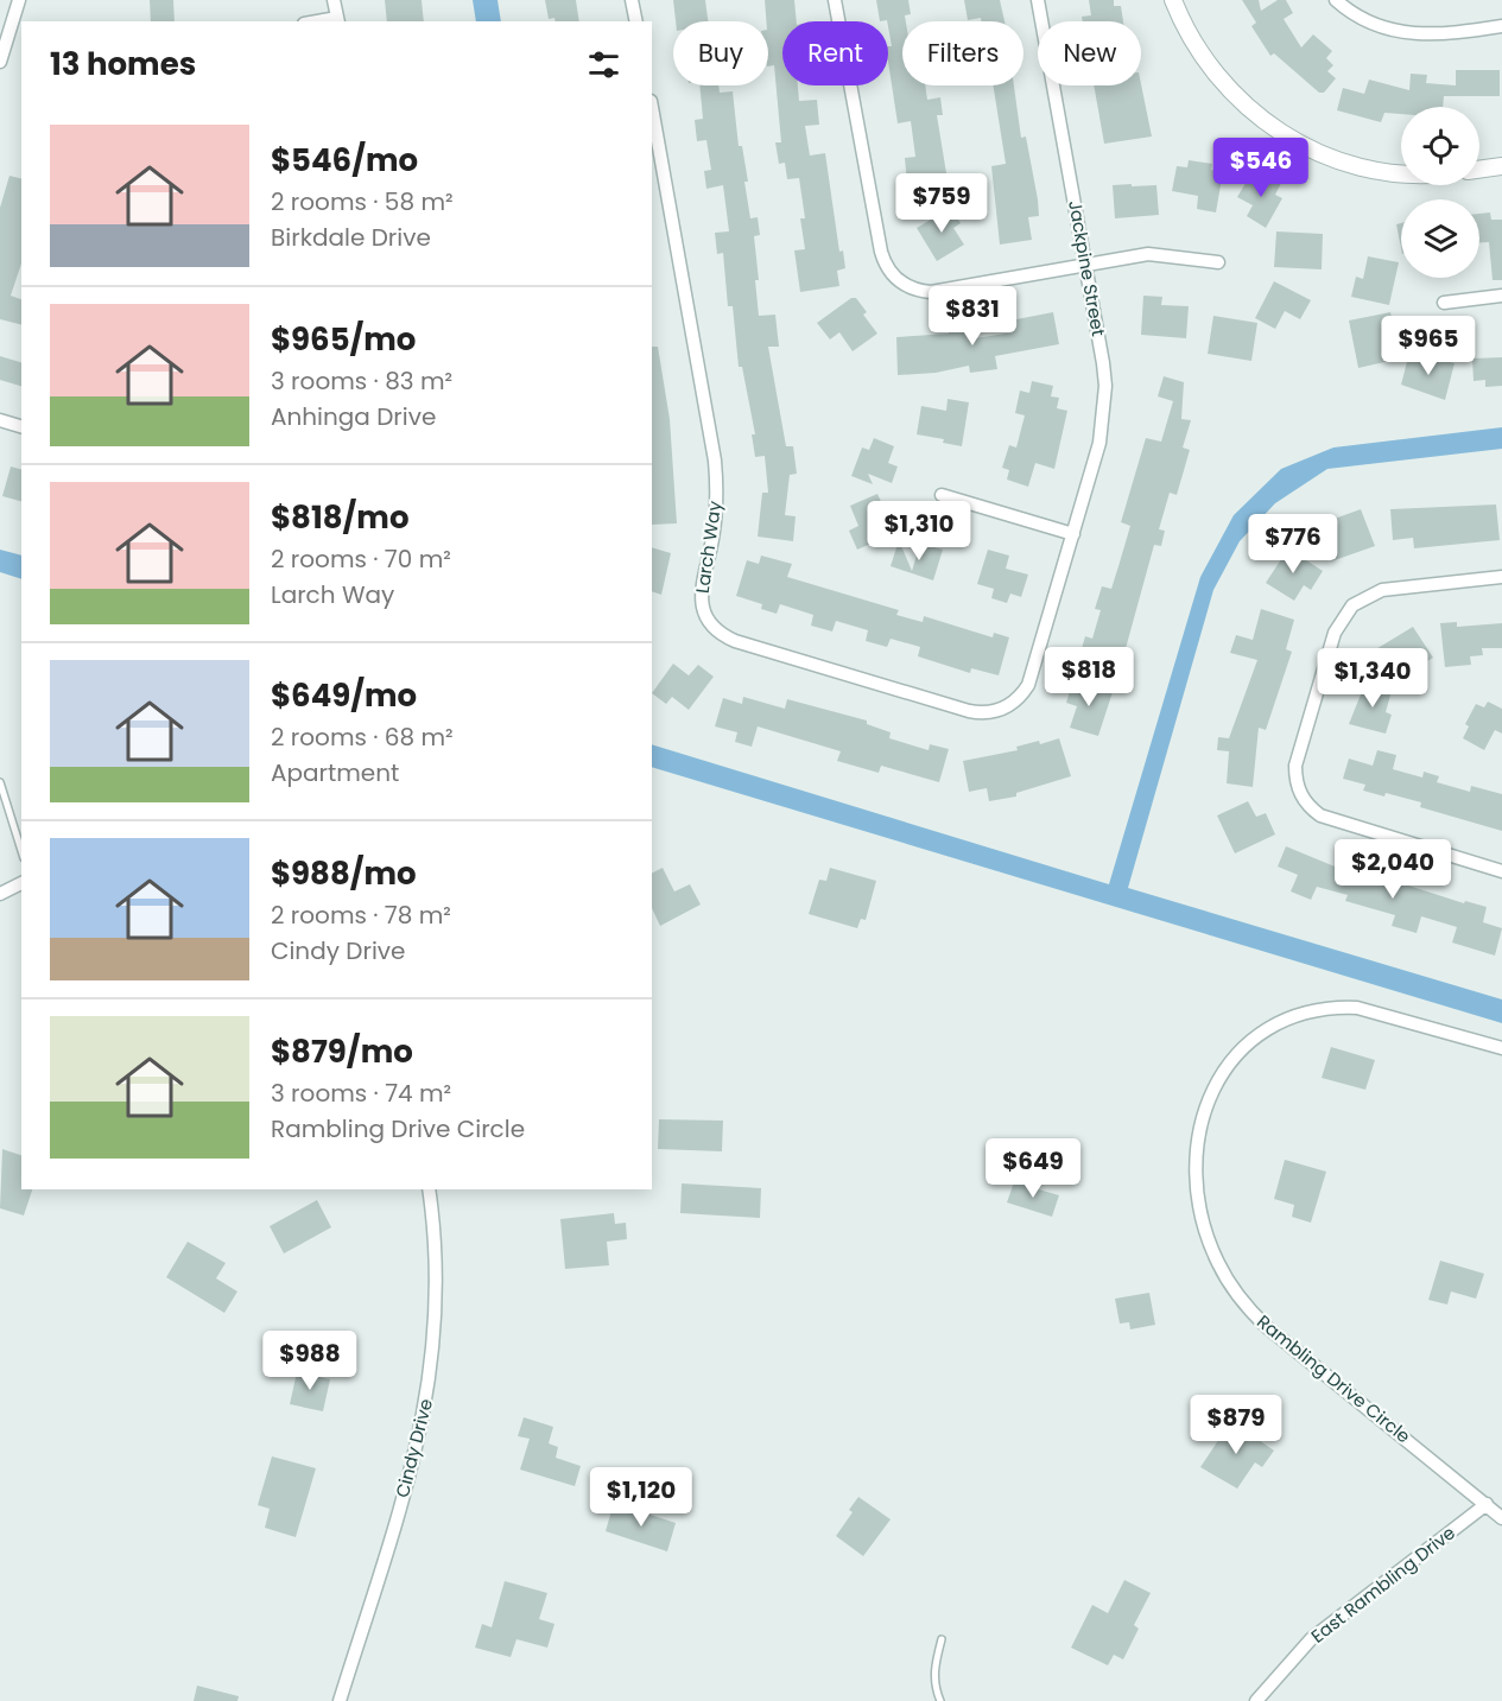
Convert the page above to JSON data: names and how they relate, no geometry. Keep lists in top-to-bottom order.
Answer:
{
  "streets": {
    "street": [
      "Jackpine Street",
      "Larch Way",
      "Rambling Drive Circle",
      "Cindy Drive",
      "East Rambling Drive"
    ]
  },
  "crossings": [
    ["Jackpine Street", "Larch Way"],
    ["Rambling Drive Circle", "East Rambling Drive"]
  ],
  "page": {
    "chip": [
      "Buy",
      "Rent",
      "Filters",
      "New"
    ],
    "heading": "13 homes",
    "list": [
      {
        "name": "$546/mo",
        "note": "2 rooms · 58 m² · Birkdale Drive"
      },
      {
        "name": "$965/mo",
        "note": "3 rooms · 83 m² · Anhinga Drive"
      },
      {
        "name": "$818/mo",
        "note": "2 rooms · 70 m² · Larch Way"
      },
      {
        "name": "$649/mo",
        "note": "2 rooms · 68 m² · Apartment"
      },
      {
        "name": "$988/mo",
        "note": "2 rooms · 78 m² · Cindy Drive"
      },
      {
        "name": "$879/mo",
        "note": "3 rooms · 74 m² · Rambling Drive Circle"
      }
    ],
    "price": [
      "$546",
      "$759",
      "$831",
      "$965",
      "$1,310",
      "$776",
      "$818",
      "$1,340",
      "$2,040",
      "$649",
      "$988",
      "$879",
      "$1,120"
    ]
  }
}
